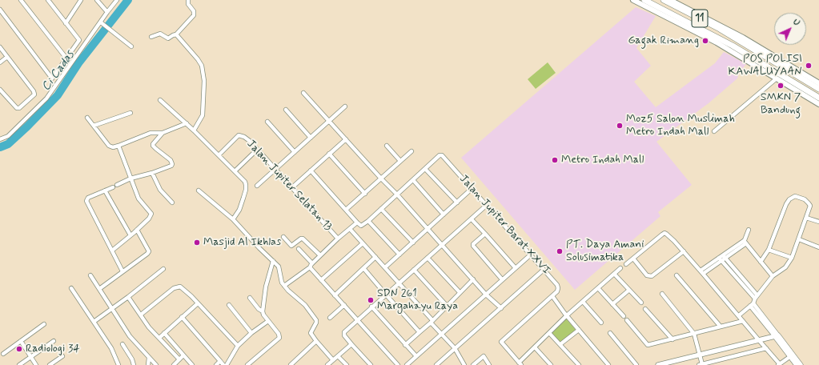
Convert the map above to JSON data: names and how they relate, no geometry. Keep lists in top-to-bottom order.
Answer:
{
  "streets": {
    "highway": ["11"],
    "street": ["Jalan Jupiter Selatan 13", "Jalan Jupiter Barat XXVI"]
  },
  "water": ["Ci Cadas"],
  "places": [
    "Gagak Rimang",
    "POS POLISI KAWALUYAAN",
    "SMKN 7 Bandung",
    "Moz5 Salon Muslimah Metro Indah Mall",
    "Metro Indah Mall",
    "Masjid Al Ikhlas",
    "PT. Daya Amani Solusimatika",
    "SDN 261 Margahayu Raya",
    "Radiologi 34"
  ],
  "north": "top right"
}
